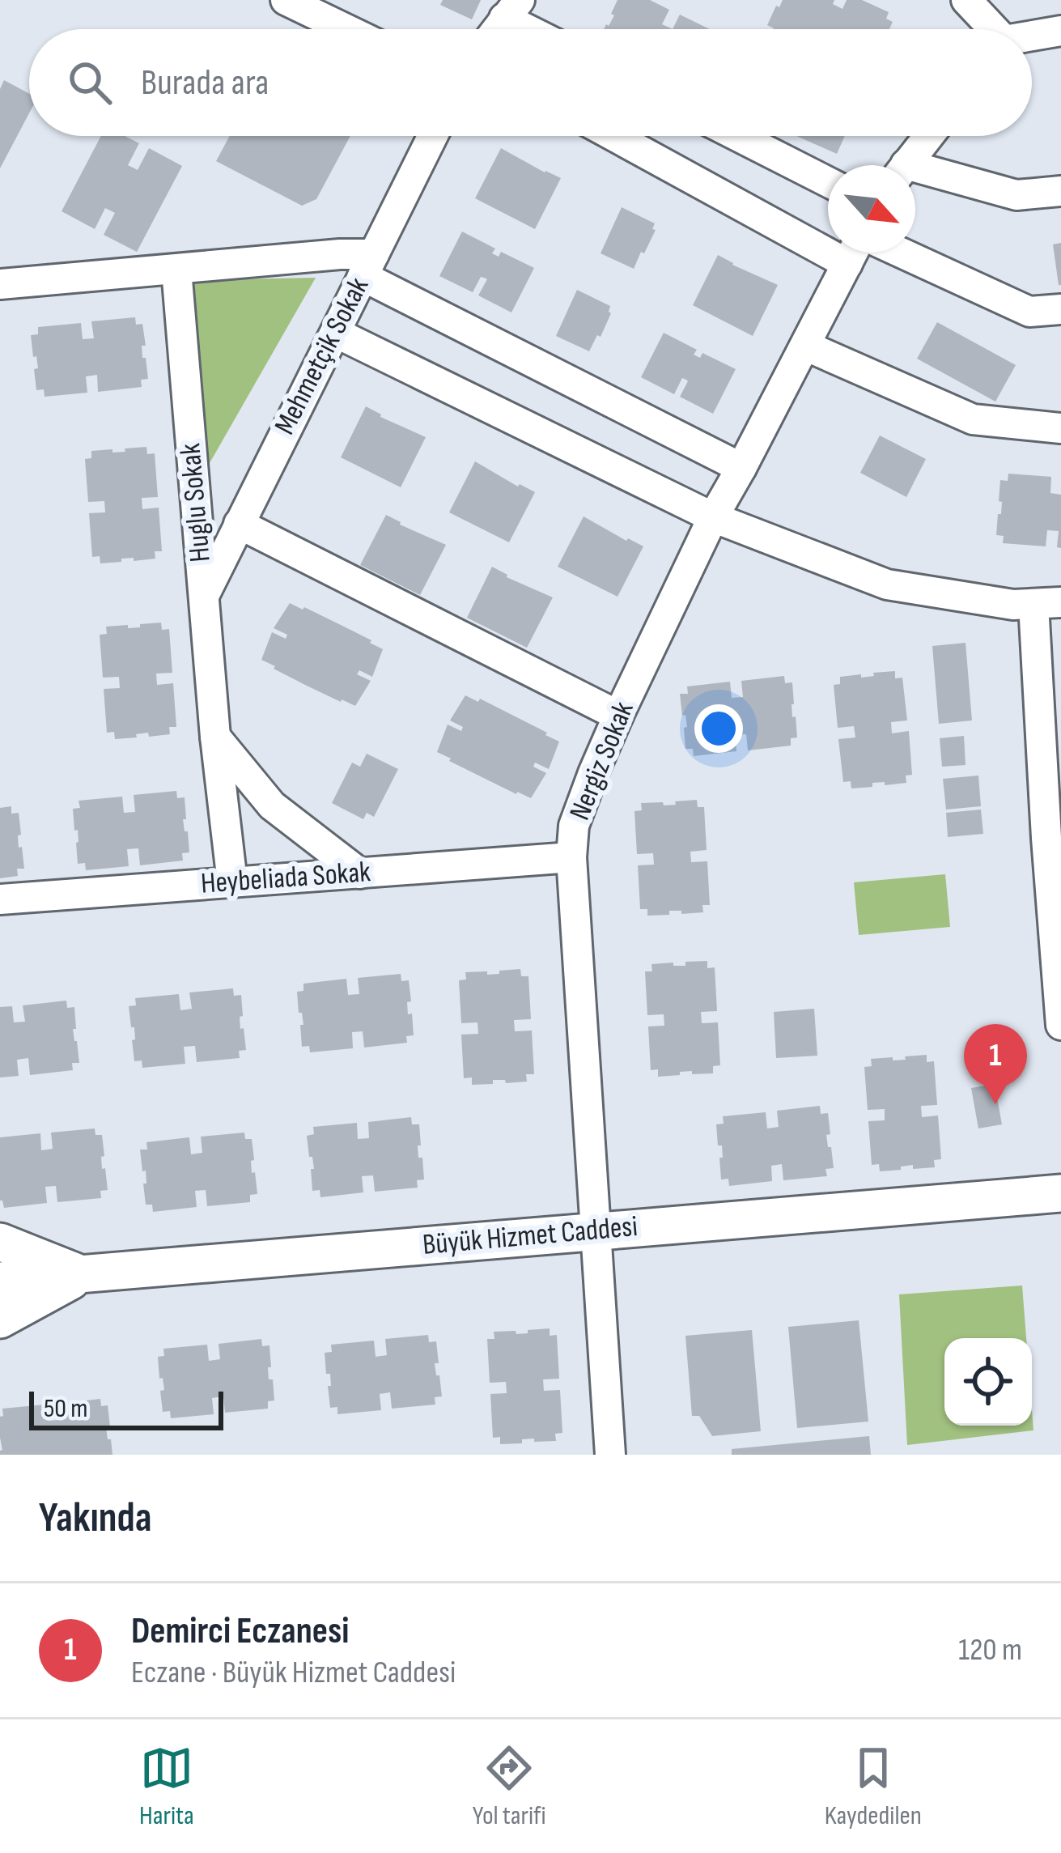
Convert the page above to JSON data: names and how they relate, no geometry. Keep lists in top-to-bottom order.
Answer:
{
  "streets": {
    "street": [
      "Mehmetçik Sokak",
      "Huglu Sokak",
      "Nergiz Sokak",
      "Heybeliada Sokak",
      "Büyük Hizmet Caddesi"
    ]
  },
  "crossings": [
    ["Mehmetçik Sokak", "Huglu Sokak"],
    ["Huglu Sokak", "Heybeliada Sokak"],
    ["Nergiz Sokak", "Heybeliada Sokak"],
    ["Nergiz Sokak", "Büyük Hizmet Caddesi"]
  ],
  "scale_bar": "50 m",
  "north": "bottom right",
  "page": {
    "search": "Burada ara",
    "pins": "1",
    "scale": "50 m",
    "heading": "Yakında",
    "list": [
      {
        "mark": "1",
        "name": "Demirci Eczanesi",
        "note": "Eczane · Büyük Hizmet Caddesi",
        "value": "120 m"
      }
    ],
    "nav": ["Harita", "Yol tarifi", "Kaydedilen"]
  }
}
